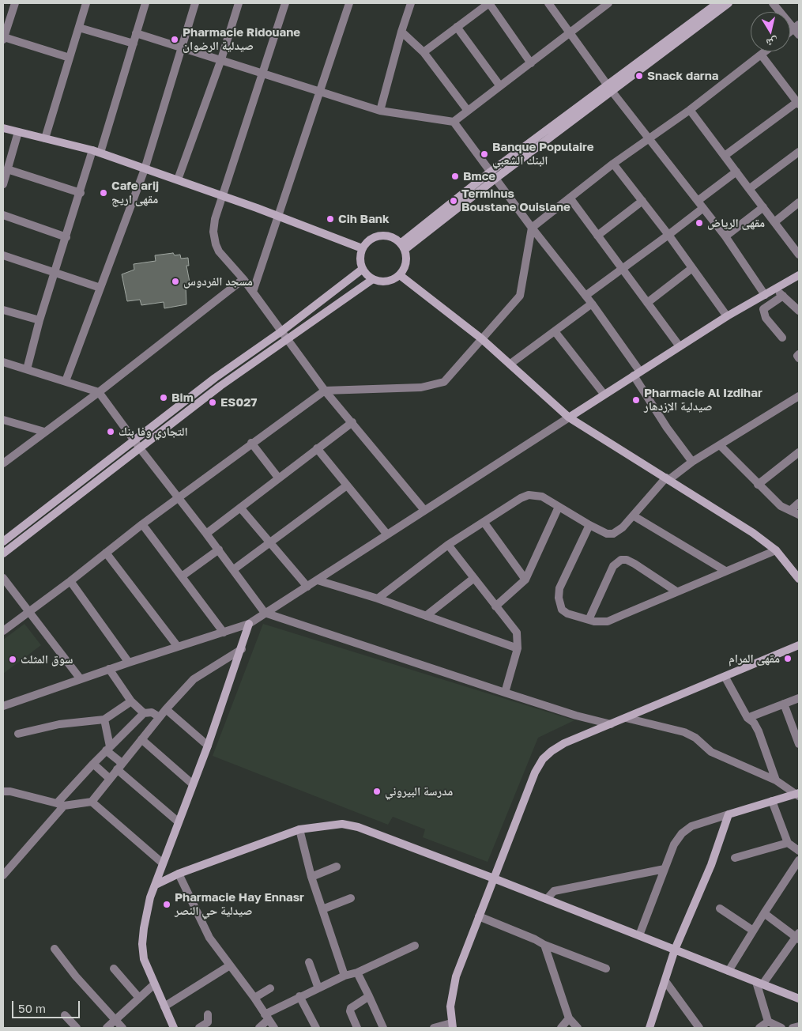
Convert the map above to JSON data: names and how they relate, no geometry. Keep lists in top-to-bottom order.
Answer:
{
  "places": [
    "Pharmacie Ridouane صيدلية الرضوان",
    "Snack darna",
    "Banque Populaire البنك الشعبي",
    "Bmce",
    "Cafe arij مقهى اريج",
    "Terminus Boustane Ouislane",
    "Cih Bank",
    "مقهى الرياض",
    "مسجد الفردوس",
    "Bim",
    "Pharmacie Al Izdihar صيدلية الإزدهار",
    "ES027",
    "التجاري وفا بنك",
    "مقهى المرام",
    "سوق المثلث",
    "مدرسة البيروني",
    "Pharmacie Hay Ennasr صيدلية حي النصر"
  ],
  "scale_bar": "50 m",
  "north": "bottom"
}
